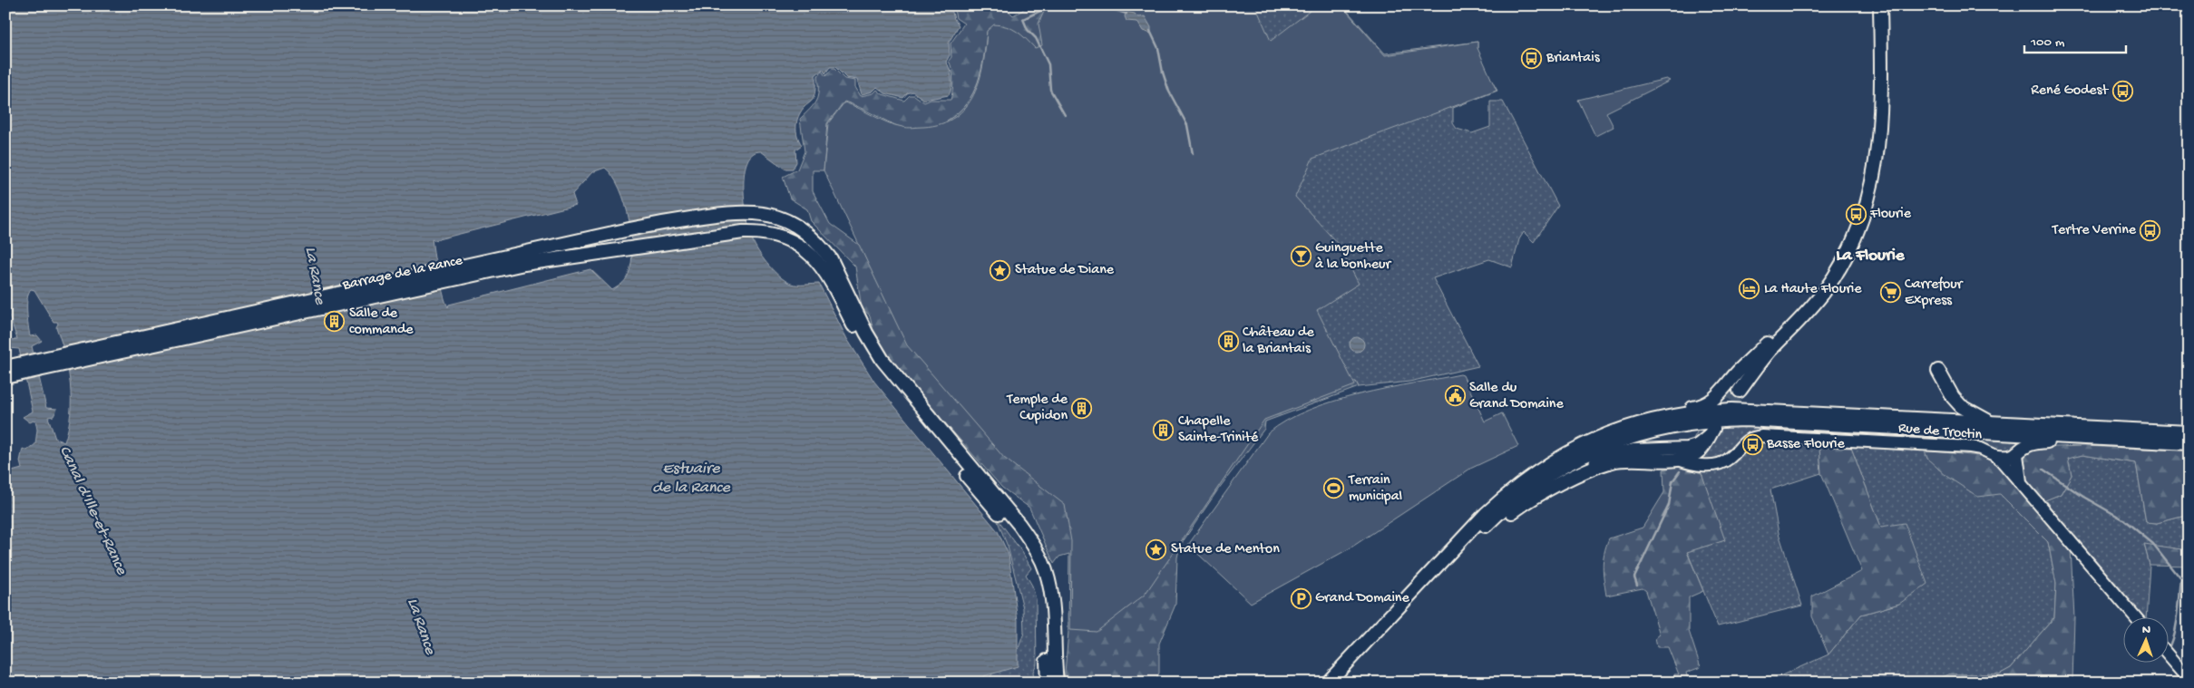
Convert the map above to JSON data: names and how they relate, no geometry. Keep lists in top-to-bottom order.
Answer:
{
  "streets": {
    "main road": ["Barrage de la Rance"],
    "street": ["Rue de Troctin"]
  },
  "districts": ["La Flourie"],
  "water": ["La Rance", "Estuaire de la Rance", "Canal d'Ille-et-Rance"],
  "places": {
    "bus stop": [
      "Briantais",
      "René Godest",
      "Flourie",
      "Tertre Verrine",
      "Basse Flourie"
    ],
    "bar": ["Guinguette à la bonheur"],
    "place": ["Statue de Diane", "Statue de Menton"],
    "hotel": ["La Haute Flourie"],
    "supermarket": ["Carrefour Express"],
    "building": [
      "Salle de commande",
      "Château de la Briantais",
      "Temple de Cupidon",
      "Chapelle Sainte-Trinité"
    ],
    "public building": ["Salle du Grand Domaine"],
    "sports": ["Terrain municipal"],
    "parking": ["Grand Domaine"]
  },
  "scale_bar": "100 m",
  "north": "top"
}
